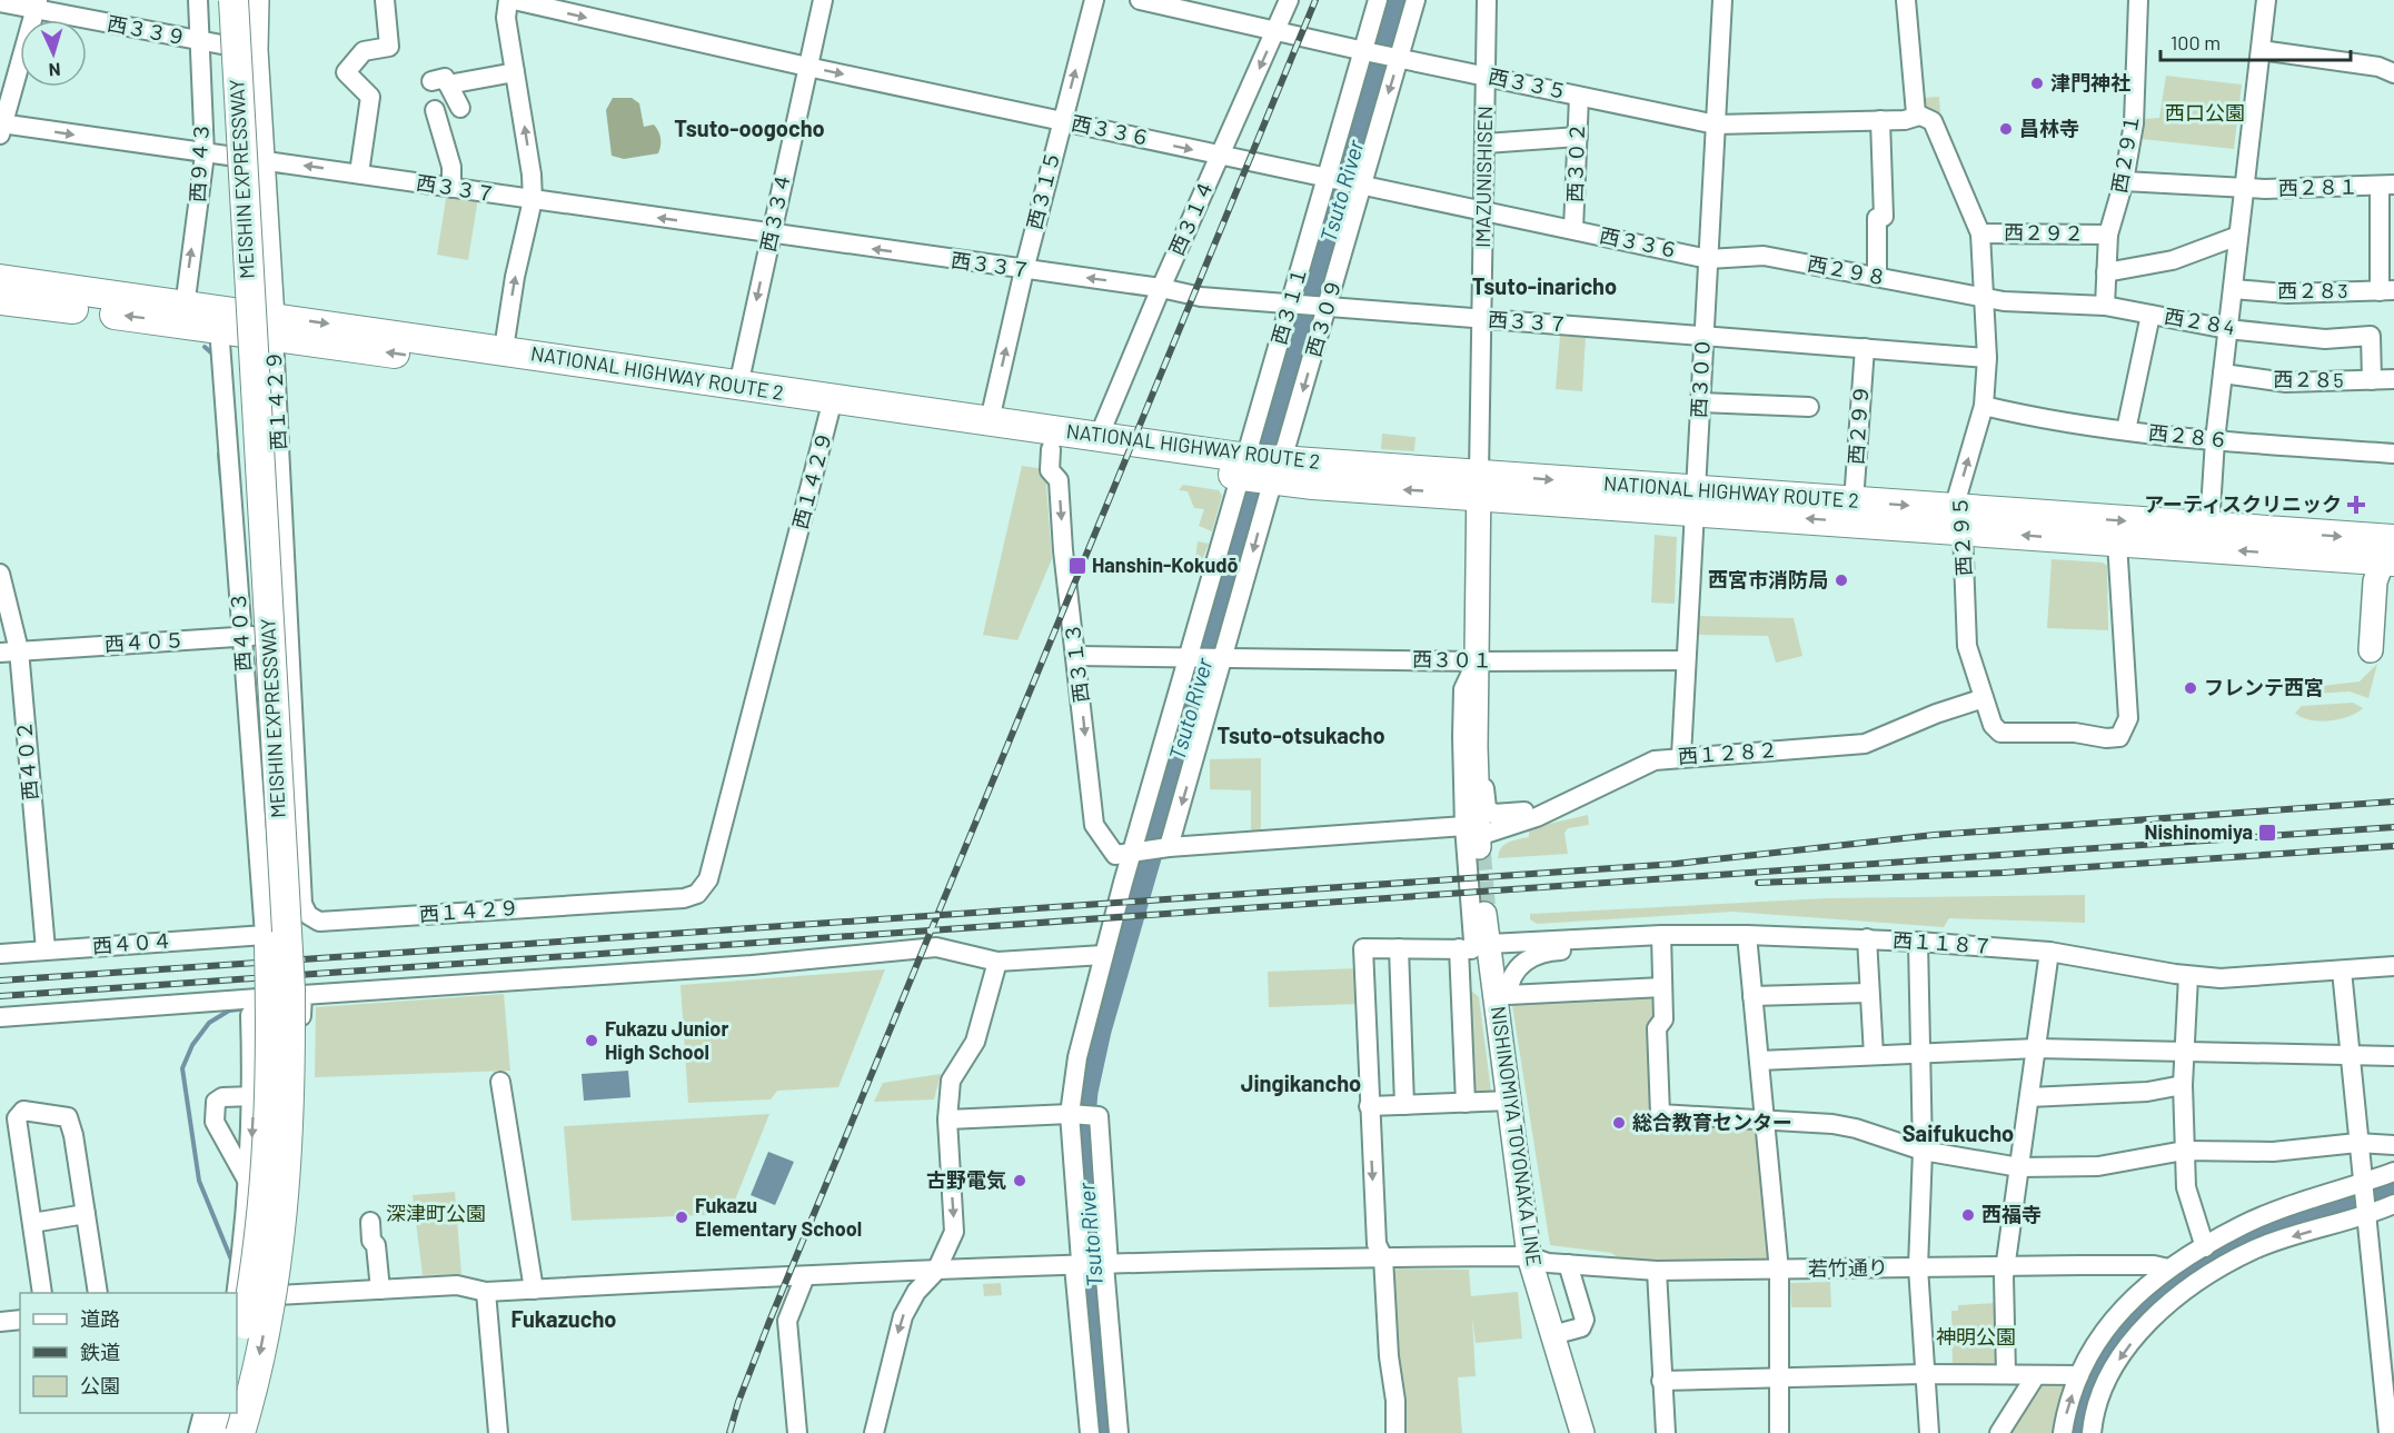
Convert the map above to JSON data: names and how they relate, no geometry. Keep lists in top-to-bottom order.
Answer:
{
  "streets": {
    "highway": ["MEISHIN EXPRESSWAY", "NATIONAL HIGHWAY ROUTE 2"],
    "main road": ["NISHINOMIYA TOYONAKA LINE"],
    "street": [
      "西３３９",
      "西３３５",
      "西３３６",
      "西２９１",
      "西９４３",
      "西３０２",
      "IMAZUNISHISEN",
      "西２８１",
      "西３３７",
      "西３１５",
      "西３３４",
      "西３１４",
      "西２９２",
      "西２９８",
      "西２８3",
      "西３１１",
      "西３０９",
      "西２８4",
      "西３００",
      "西２８5",
      "西１４２９",
      "西２９９",
      "西２８６",
      "西２９５",
      "西４０３",
      "西４０５",
      "西３０１",
      "西３１３",
      "西１２８２",
      "西４０２",
      "西４０４",
      "西１１８７",
      "若竹通り"
    ]
  },
  "crossings": [
    ["西３３９", "西９４３"],
    ["西３３５", "西３０２"],
    ["西３３５", "IMAZUNISHISEN"],
    ["西３３５", "西３１４"],
    ["西３３５", "西３１１"],
    ["西３３５", "西３０９"],
    ["西３３５", "西３００"],
    ["西３３５", "西２９５"],
    ["西３３６", "西３０２"],
    ["西３３６", "IMAZUNISHISEN"],
    ["西３３６", "西３１５"],
    ["西３３６", "西３３４"],
    ["西３３６", "西３１４"],
    ["西３３６", "西２９８"],
    ["西３３６", "西３１１"],
    ["西３３６", "西３０９"],
    ["西３３６", "西３００"],
    ["西２９１", "西２８１"],
    ["西２９１", "西２９２"],
    ["西２９１", "西２８4"],
    ["西９４３", "西３３７"],
    ["西９４３", "NATIONAL HIGHWAY ROUTE 2"],
    ["IMAZUNISHISEN", "西３３７"],
    ["IMAZUNISHISEN", "NATIONAL HIGHWAY ROUTE 2"],
    ["西３３７", "西３１５"],
    ["西３３７", "西３３４"],
    ["西３３７", "西３１４"],
    ["西３３７", "西３１１"],
    ["西３３７", "西３０９"],
    ["西３３７", "西３００"],
    ["西３３７", "西２９９"],
    ["西３３７", "西２９５"],
    ["西３１５", "NATIONAL HIGHWAY ROUTE 2"],
    ["西３３４", "NATIONAL HIGHWAY ROUTE 2"],
    ["西３１４", "NATIONAL HIGHWAY ROUTE 2"],
    ["西２９２", "西２９５"],
    ["西２９８", "西２８4"],
    ["西２９８", "西３００"],
    ["西２９８", "西２９５"],
    ["西３１１", "西３０９"],
    ["西３１１", "NATIONAL HIGHWAY ROUTE 2"],
    ["西３０９", "NATIONAL HIGHWAY ROUTE 2"],
    ["西２８4", "西２８5"],
    ["西２８4", "西２９５"],
    ["NATIONAL HIGHWAY ROUTE 2", "西３００"],
    ["NATIONAL HIGHWAY ROUTE 2", "西１４２９"],
    ["NATIONAL HIGHWAY ROUTE 2", "西２９９"],
    ["NATIONAL HIGHWAY ROUTE 2", "西２９５"],
    ["NATIONAL HIGHWAY ROUTE 2", "西４０３"],
    ["NATIONAL HIGHWAY ROUTE 2", "西３１３"],
    ["西３００", "西３０１"],
    ["西３００", "西１２８２"],
    ["西１４２９", "西４０５"],
    ["西２８６", "西２９５"],
    ["西２９５", "西１２８２"],
    ["西４０３", "西４０５"],
    ["西４０３", "西４０４"],
    ["西４０５", "西４０２"],
    ["西３０１", "西３１３"],
    ["西３１３", "西１２８２"],
    ["西４０２", "西４０４"],
    ["西１１８７", "NISHINOMIYA TOYONAKA LINE"],
    ["NISHINOMIYA TOYONAKA LINE", "若竹通り"]
  ],
  "one_way": [
    "西３３６",
    "西９４３",
    "西３１５",
    "西３３４",
    "西３０９",
    "西３１３"
  ],
  "districts": [
    "Tsuto-oogocho",
    "Tsuto-inaricho",
    "Tsuto-otsukacho",
    "Jingikancho",
    "Saifukucho",
    "Fukazucho"
  ],
  "water": ["Tsuto River"],
  "parks": ["西口公園", "深津町公園", "神明公園"],
  "places": {
    "other": [
      "津門神社",
      "昌林寺",
      "西宮市消防局",
      "フレンテ西宮",
      "Fukazu Junior High School",
      "総合教育センター",
      "古野電気",
      "西福寺",
      "Fukazu Elementary School"
    ],
    "health": ["アーティスクリニック"],
    "transit": ["Hanshin-Kokudō", "Nishinomiya"]
  },
  "legend": ["道路", "鉄道", "公園"],
  "scale_bar": "100 m",
  "north": "bottom"
}
